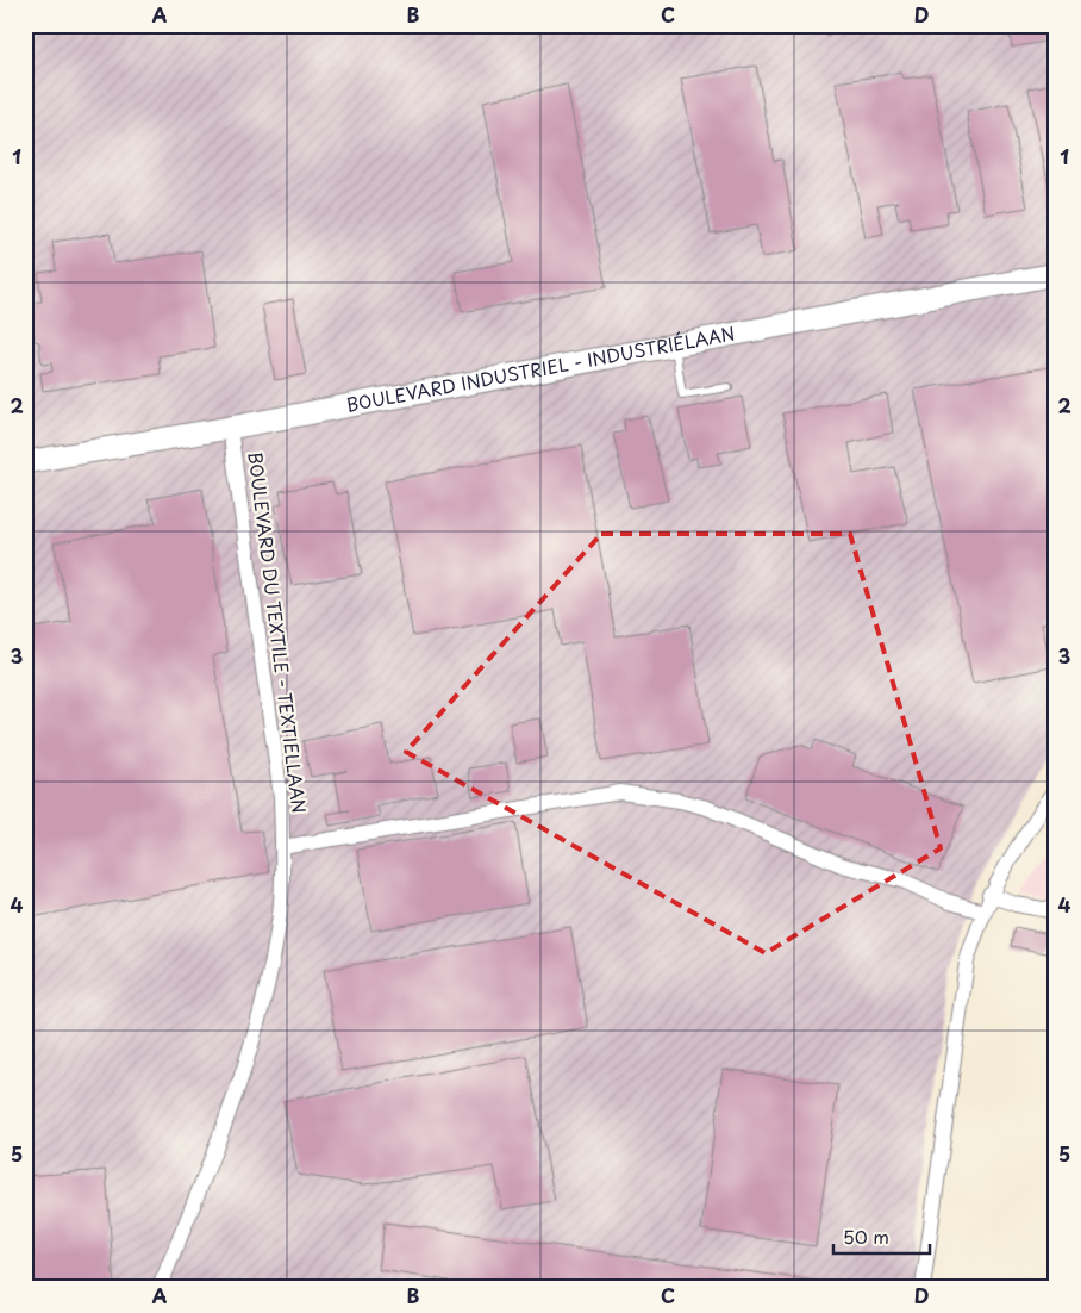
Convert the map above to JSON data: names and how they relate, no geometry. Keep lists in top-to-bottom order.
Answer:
{
  "streets": {
    "main road": ["BOULEVARD INDUSTRIEL - INDUSTRIÉLAAN"],
    "street": ["BOULEVARD DU TEXTILE - TEXTIELLAAN"]
  },
  "crossings": [
    ["BOULEVARD INDUSTRIEL - INDUSTRIÉLAAN", "BOULEVARD DU TEXTILE - TEXTIELLAAN"]
  ],
  "scale_bar": "50 m",
  "grid": {
    "columns": [
      "A",
      "B",
      "C",
      "D"
    ],
    "rows": [
      "1",
      "2",
      "3",
      "4",
      "5"
    ]
  }
}
